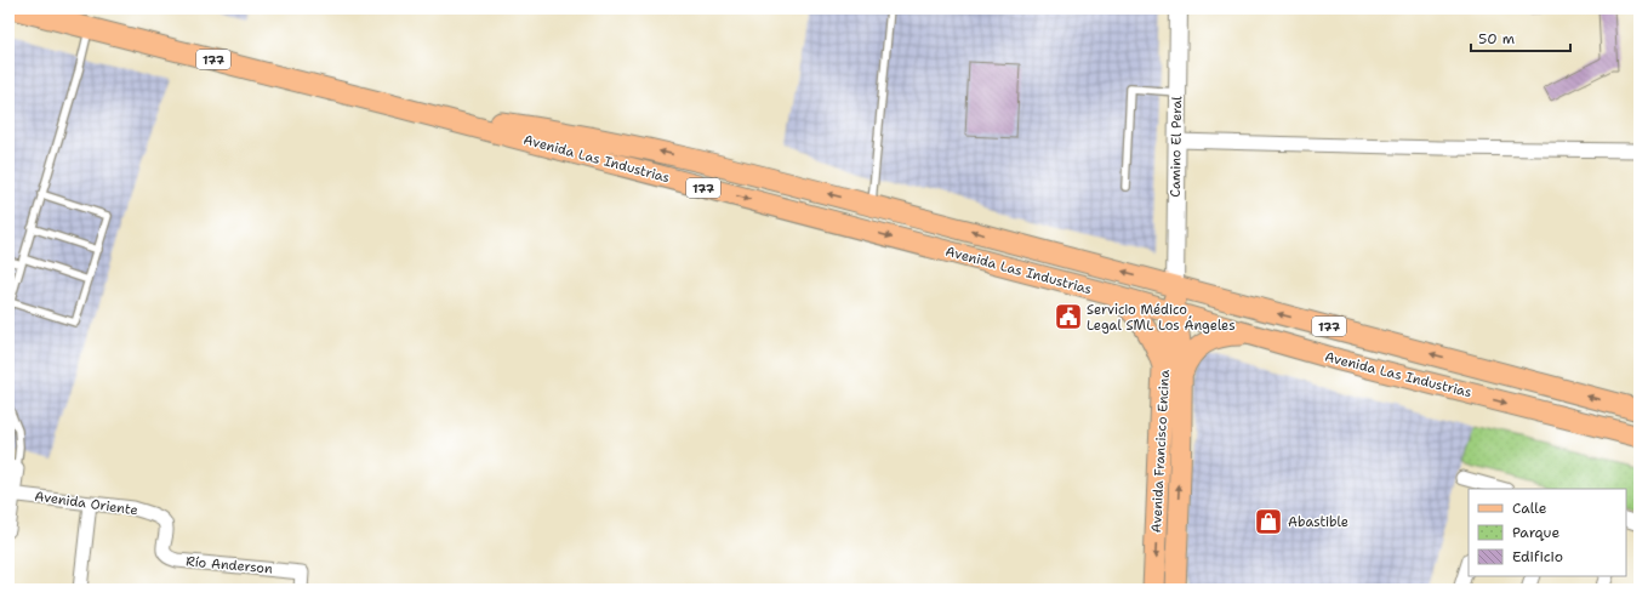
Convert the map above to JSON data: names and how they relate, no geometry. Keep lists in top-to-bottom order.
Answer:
{
  "streets": {
    "main road": ["177", "Avenida Las Industrias", "Avenida Francisco Encina"],
    "street": ["Camino El Peral", "Avenida Oriente", "Río Anderson"]
  },
  "crossings": [
    ["Camino El Peral", "Avenida Las Industrias"],
    ["Camino El Peral", "Avenida Francisco Encina"],
    ["Avenida Las Industrias", "Avenida Francisco Encina"],
    ["Avenida Oriente", "Río Anderson"]
  ],
  "places": {
    "public building": ["Servicio Médico Legal SML Los Ángeles"],
    "shop": ["Abastible"]
  },
  "legend": ["Calle", "Parque", "Edificio"],
  "scale_bar": "50 m"
}
